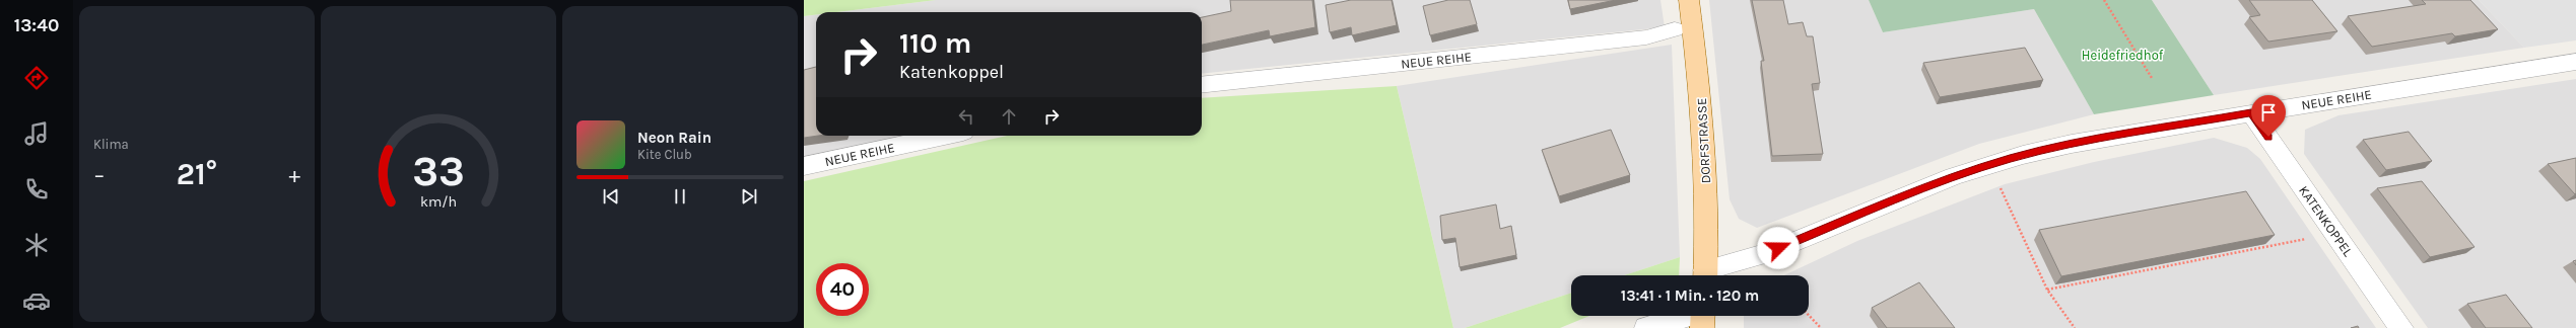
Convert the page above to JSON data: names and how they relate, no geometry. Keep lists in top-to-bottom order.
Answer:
{
  "streets": {
    "main road": ["DORFSTRASSE"],
    "street": ["NEUE REIHE", "KATENKOPPEL"]
  },
  "crossings": [
    ["NEUE REIHE", "KATENKOPPEL"]
  ],
  "parks": ["Heidefriedhof"],
  "page": {
    "tabs": "13:40",
    "tile": "Klima",
    "turn": ["110 m", "Katenkoppel"],
    "song": ["Neon Rain", "Kite Club"],
    "heat": ["−", "21°", "+"],
    "limit": "40",
    "trip": "13:41 · 1 Min. · 120 m",
    "gauge": ["33", "km/h"]
  }
}
